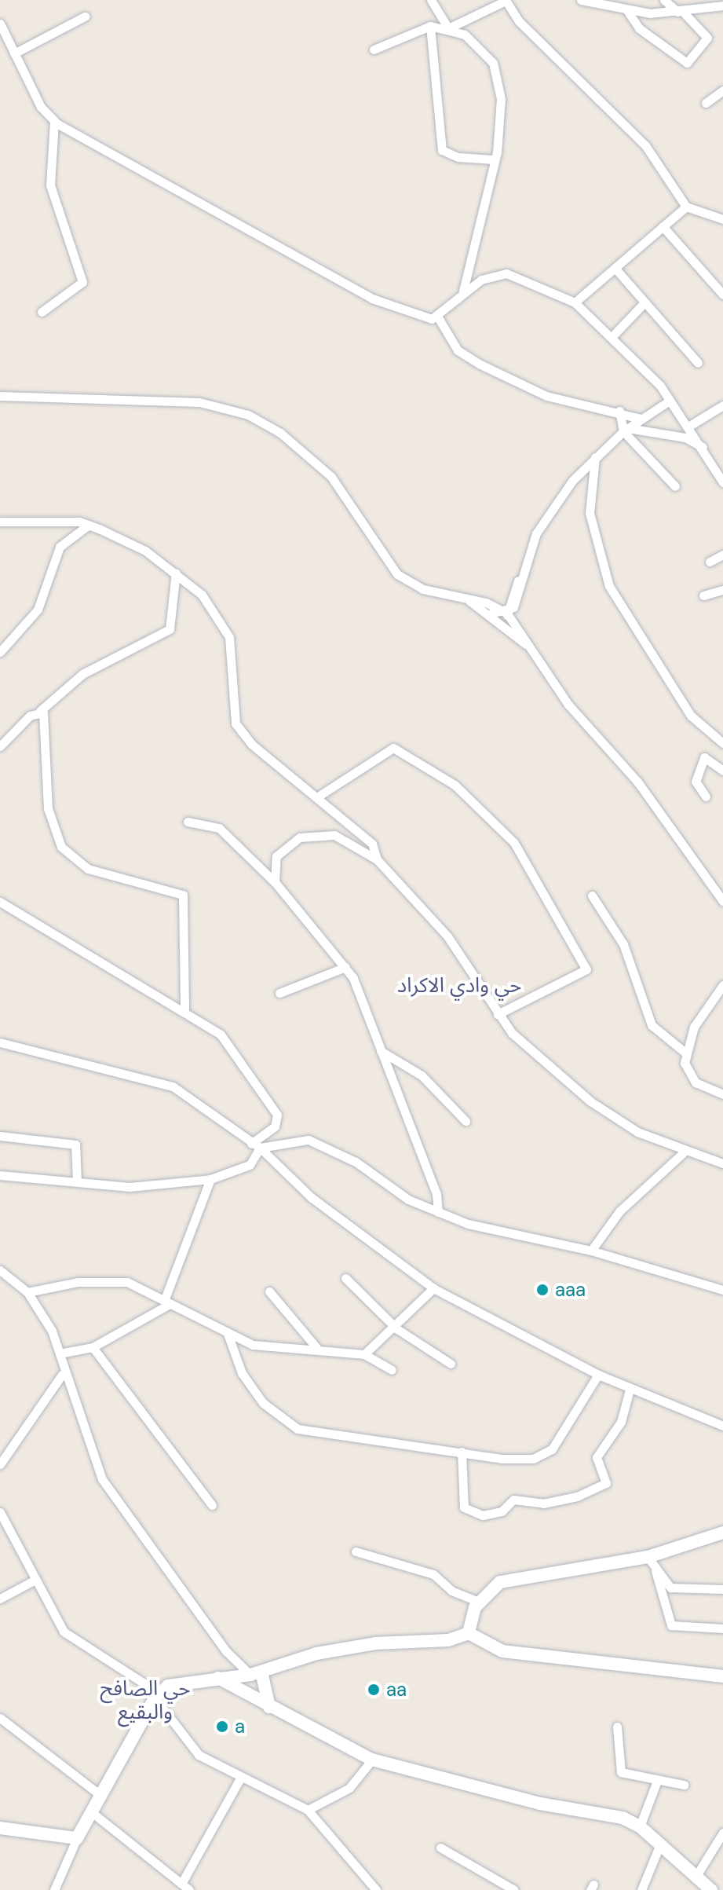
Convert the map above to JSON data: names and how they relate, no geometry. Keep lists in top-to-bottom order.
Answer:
{
  "districts": ["حي وادي الاكراد", "حي الصافح والبقيع"],
  "places": ["aaa", "aa", "a"]
}
